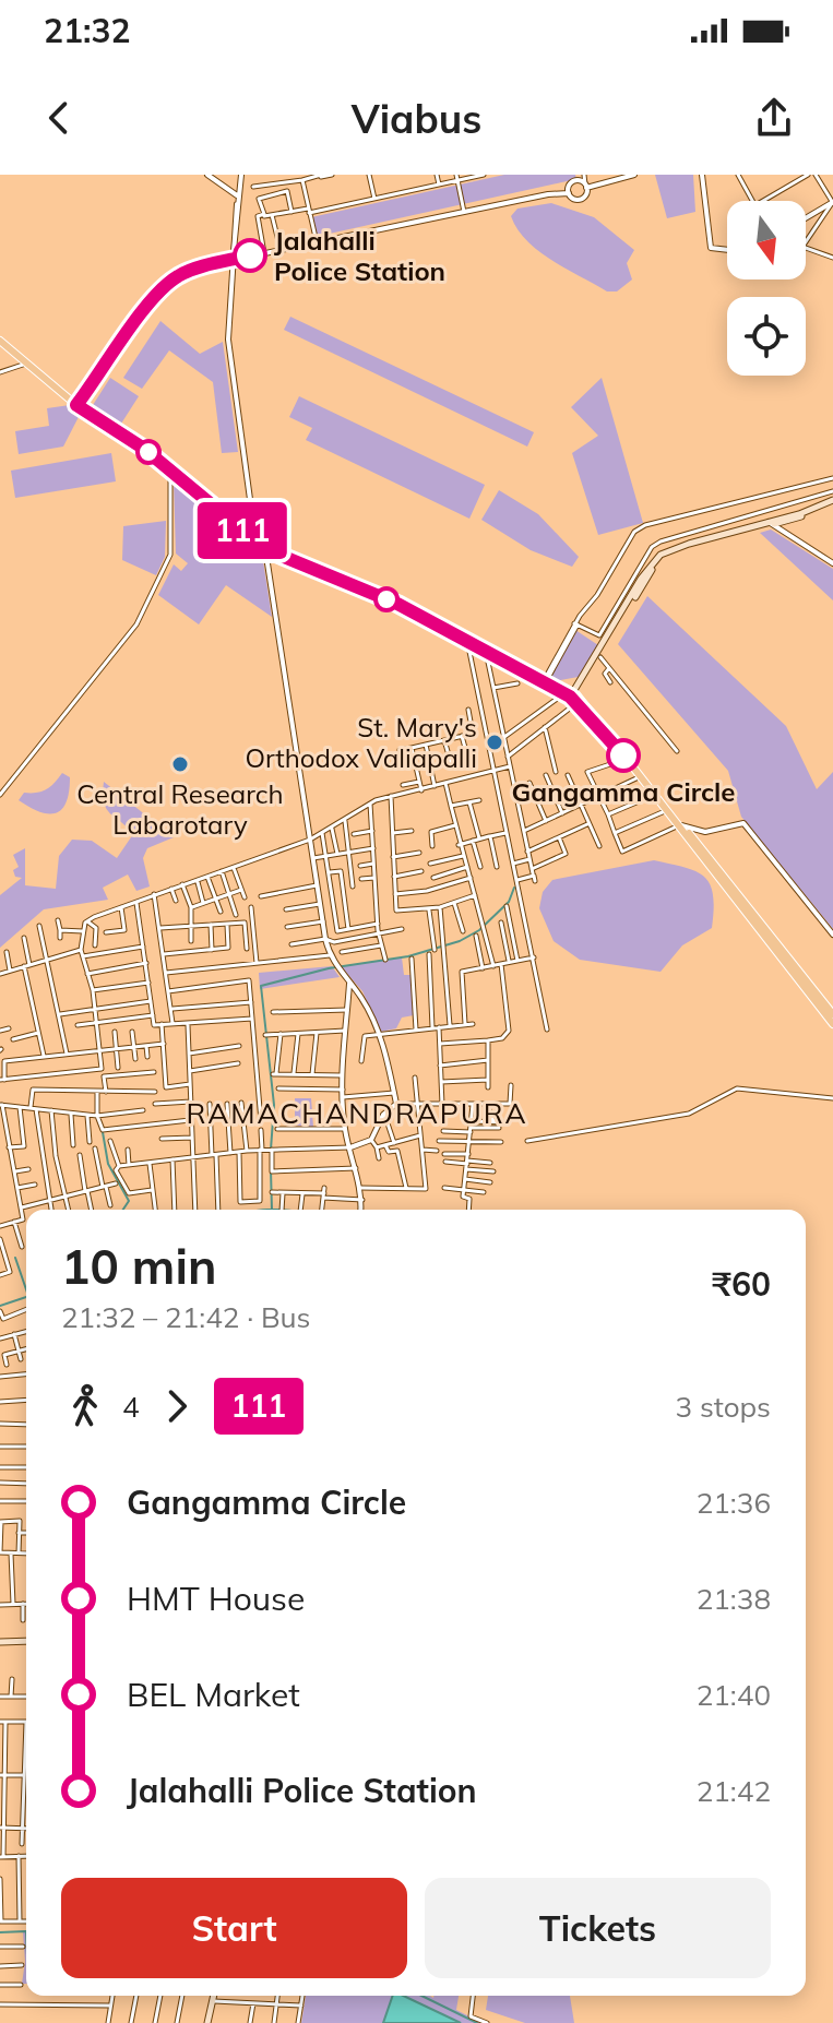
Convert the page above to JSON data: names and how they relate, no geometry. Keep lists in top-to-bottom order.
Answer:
{
  "districts": ["RAMACHANDRAPURA"],
  "places": [
    "Jalahalli Police Station",
    "St. Mary's Orthodox Valiapalli",
    "Gangamma Circle",
    "Central Research Labarotary"
  ],
  "lines": ["bus line 111"],
  "north": "bottom",
  "page": {
    "status": "21:32",
    "header": "Viabus",
    "on_map": "111",
    "heading": ["10 min", "21:32 – 21:42 · Bus", "₹60"],
    "legs": ["4", "111", "3 stops"],
    "list": [
      {
        "name": "Gangamma Circle",
        "value": "21:36"
      },
      {
        "name": "HMT House",
        "value": "21:38"
      },
      {
        "name": "BEL Market",
        "value": "21:40"
      },
      {
        "name": "Jalahalli Police Station",
        "value": "21:42"
      }
    ],
    "buttons": ["Start", "Tickets"]
  }
}
